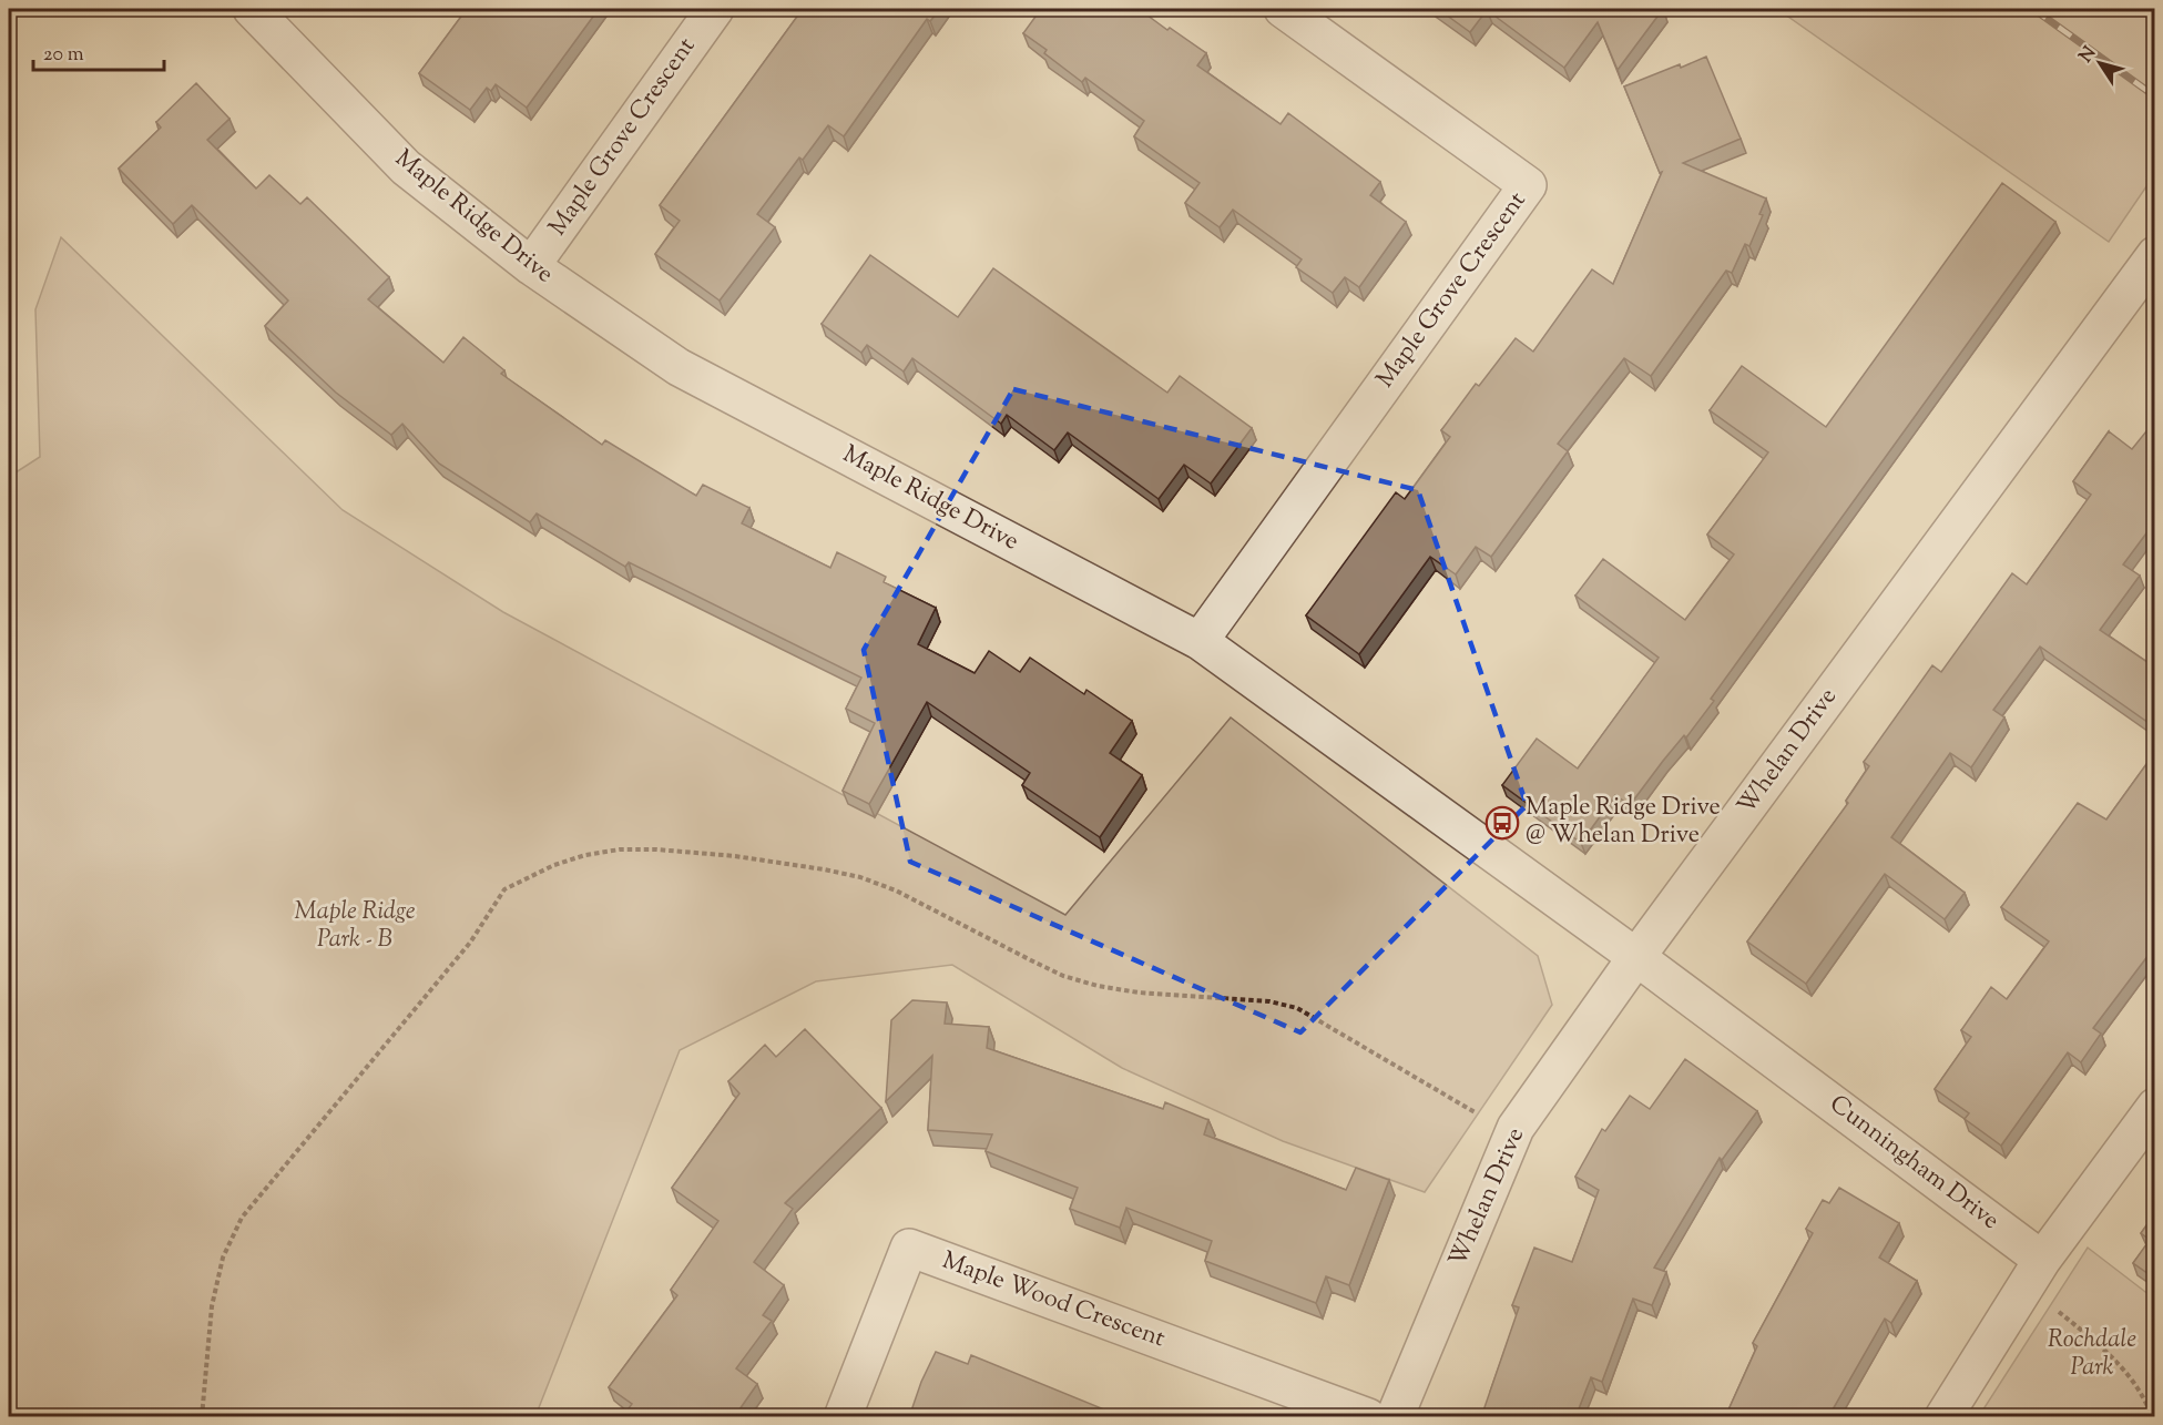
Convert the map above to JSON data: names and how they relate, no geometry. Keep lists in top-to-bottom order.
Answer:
{
  "streets": {
    "street": [
      "Maple Grove Crescent",
      "Maple Ridge Drive",
      "Whelan Drive",
      "Cunningham Drive",
      "Maple Wood Crescent"
    ]
  },
  "crossings": [
    ["Maple Grove Crescent", "Maple Ridge Drive"],
    ["Maple Ridge Drive", "Whelan Drive"],
    ["Maple Ridge Drive", "Cunningham Drive"],
    ["Whelan Drive", "Cunningham Drive"]
  ],
  "parks": ["Maple Ridge Park - B", "Rochdale Park"],
  "places": {
    "bus stop": ["Maple Ridge Drive @ Whelan Drive"]
  },
  "scale_bar": "20 m",
  "north": "top left"
}
